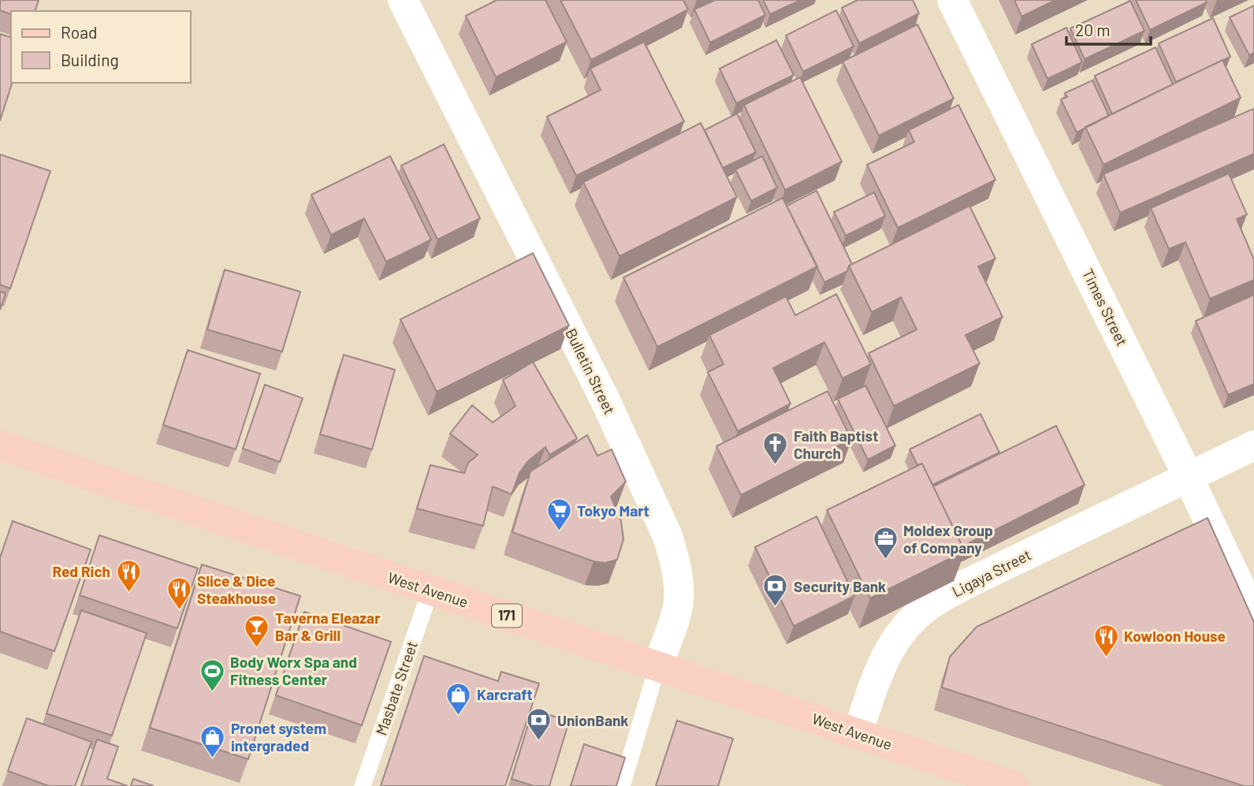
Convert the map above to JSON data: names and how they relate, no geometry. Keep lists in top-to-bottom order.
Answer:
{
  "streets": {
    "main road": ["West Avenue", "171"],
    "street": ["Times Street", "Bulletin Street", "Ligaya Street"],
    "lane": ["Masbate Street"]
  },
  "crossings": [
    ["Times Street", "Ligaya Street"],
    ["Bulletin Street", "West Avenue"],
    ["Ligaya Street", "West Avenue"],
    ["West Avenue", "Masbate Street"]
  ],
  "places": {
    "church": ["Faith Baptist Church"],
    "supermarket": ["Tokyo Mart"],
    "office": ["Moldex Group of Company"],
    "restaurant": ["Red Rich", "Slice & Dice Steakhouse", "Kowloon House"],
    "bank": ["Security Bank", "UnionBank"],
    "bar": ["Taverna Eleazar Bar & Grill"],
    "sports": ["Body Worx Spa and Fitness Center"],
    "shop": ["Karcraft", "Pronet system intergraded"]
  },
  "legend": ["Road", "Building"],
  "scale_bar": "20 m"
}
